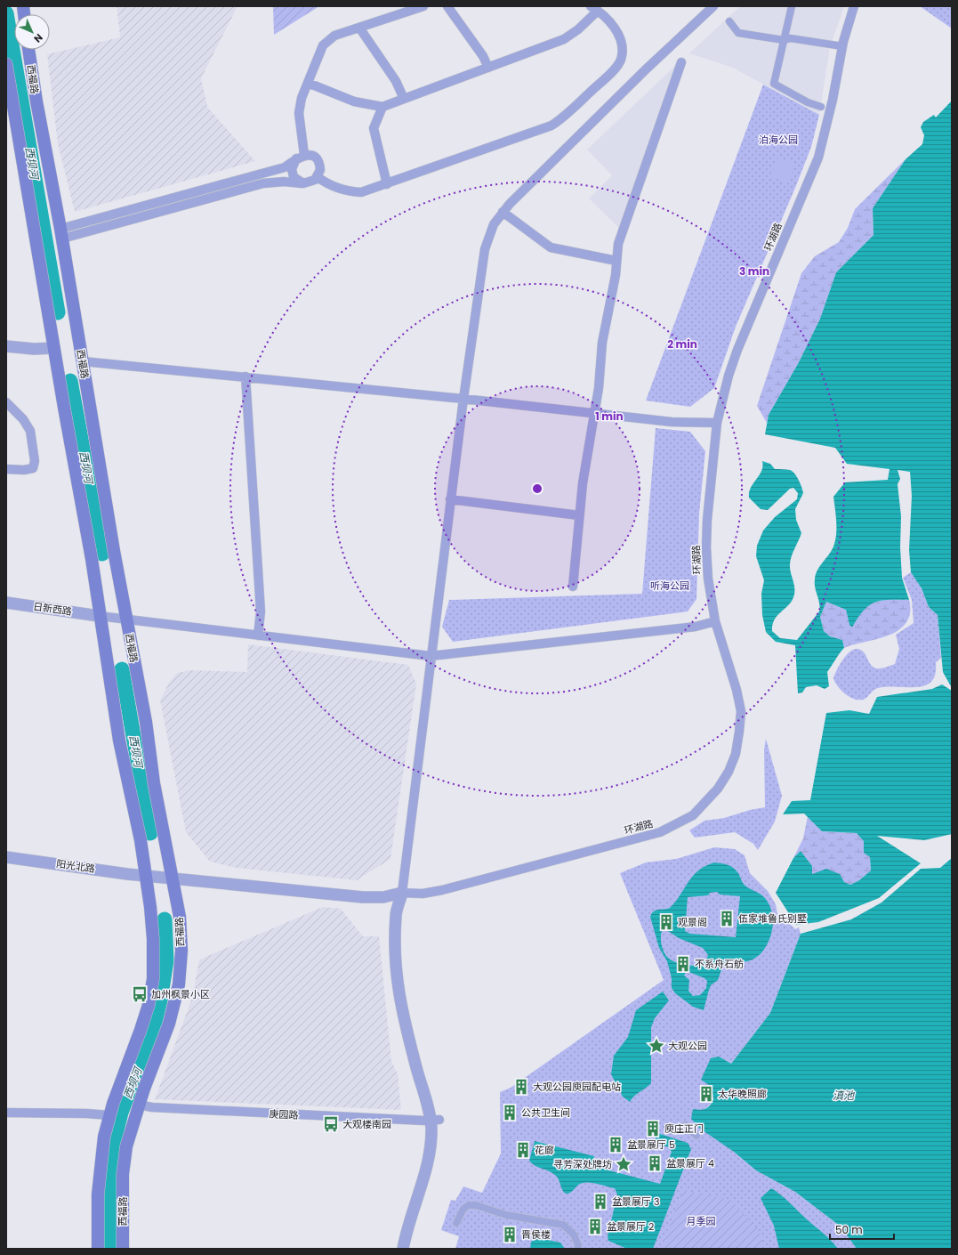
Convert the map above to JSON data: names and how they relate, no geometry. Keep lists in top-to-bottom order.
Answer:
{
  "streets": {
    "main road": ["西福路"],
    "street": [
      "环湖路",
      "日新西路",
      "阳光北路",
      "庚园路"
    ]
  },
  "crossings": [
    ["西福路", "阳光北路"],
    ["西福路", "庚园路"],
    ["环湖路", "阳光北路"]
  ],
  "water": ["西坝河", "滇池"],
  "parks": ["泊海公园", "听海公园", "月季园"],
  "places": {
    "building": [
      "伍家堆鲁氏别墅",
      "观景阁",
      "不系舟石舫",
      "大观公园庾园配电站",
      "太华晚照廊",
      "公共卫生间",
      "庾庄正门",
      "盆景展厅 5",
      "花廊",
      "盆景展厅 4",
      "盆景展厅 3",
      "盆景展厅 2",
      "晋侯楼"
    ],
    "bus stop": ["加州枫景小区", "大观楼南园"],
    "place": ["大观公园", "寻芳深处牌坊"]
  },
  "scale_bar": "50 m",
  "north": "bottom right",
  "rings": ["3 min", "2 min", "1 min"]
}
